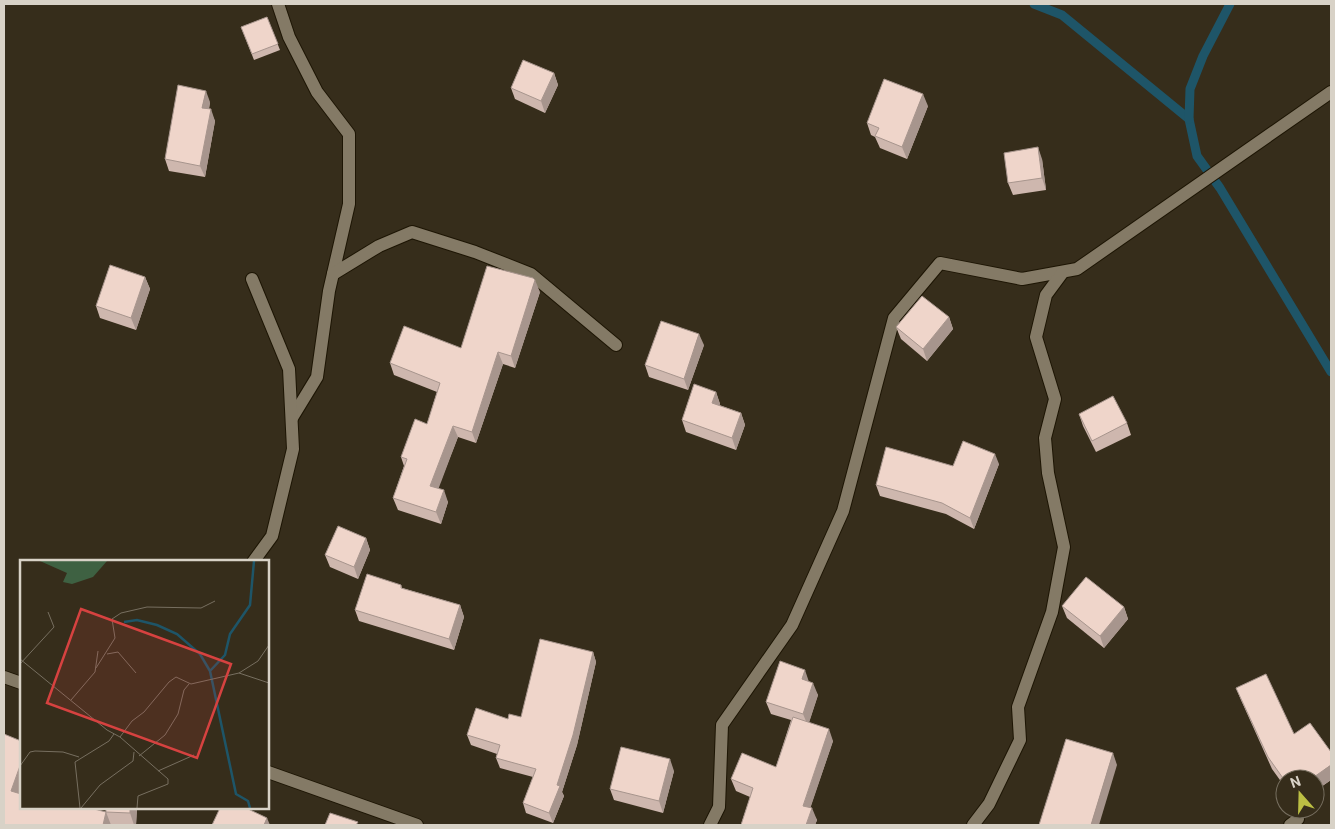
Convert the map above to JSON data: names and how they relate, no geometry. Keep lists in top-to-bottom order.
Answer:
{
  "north": "top"
}
